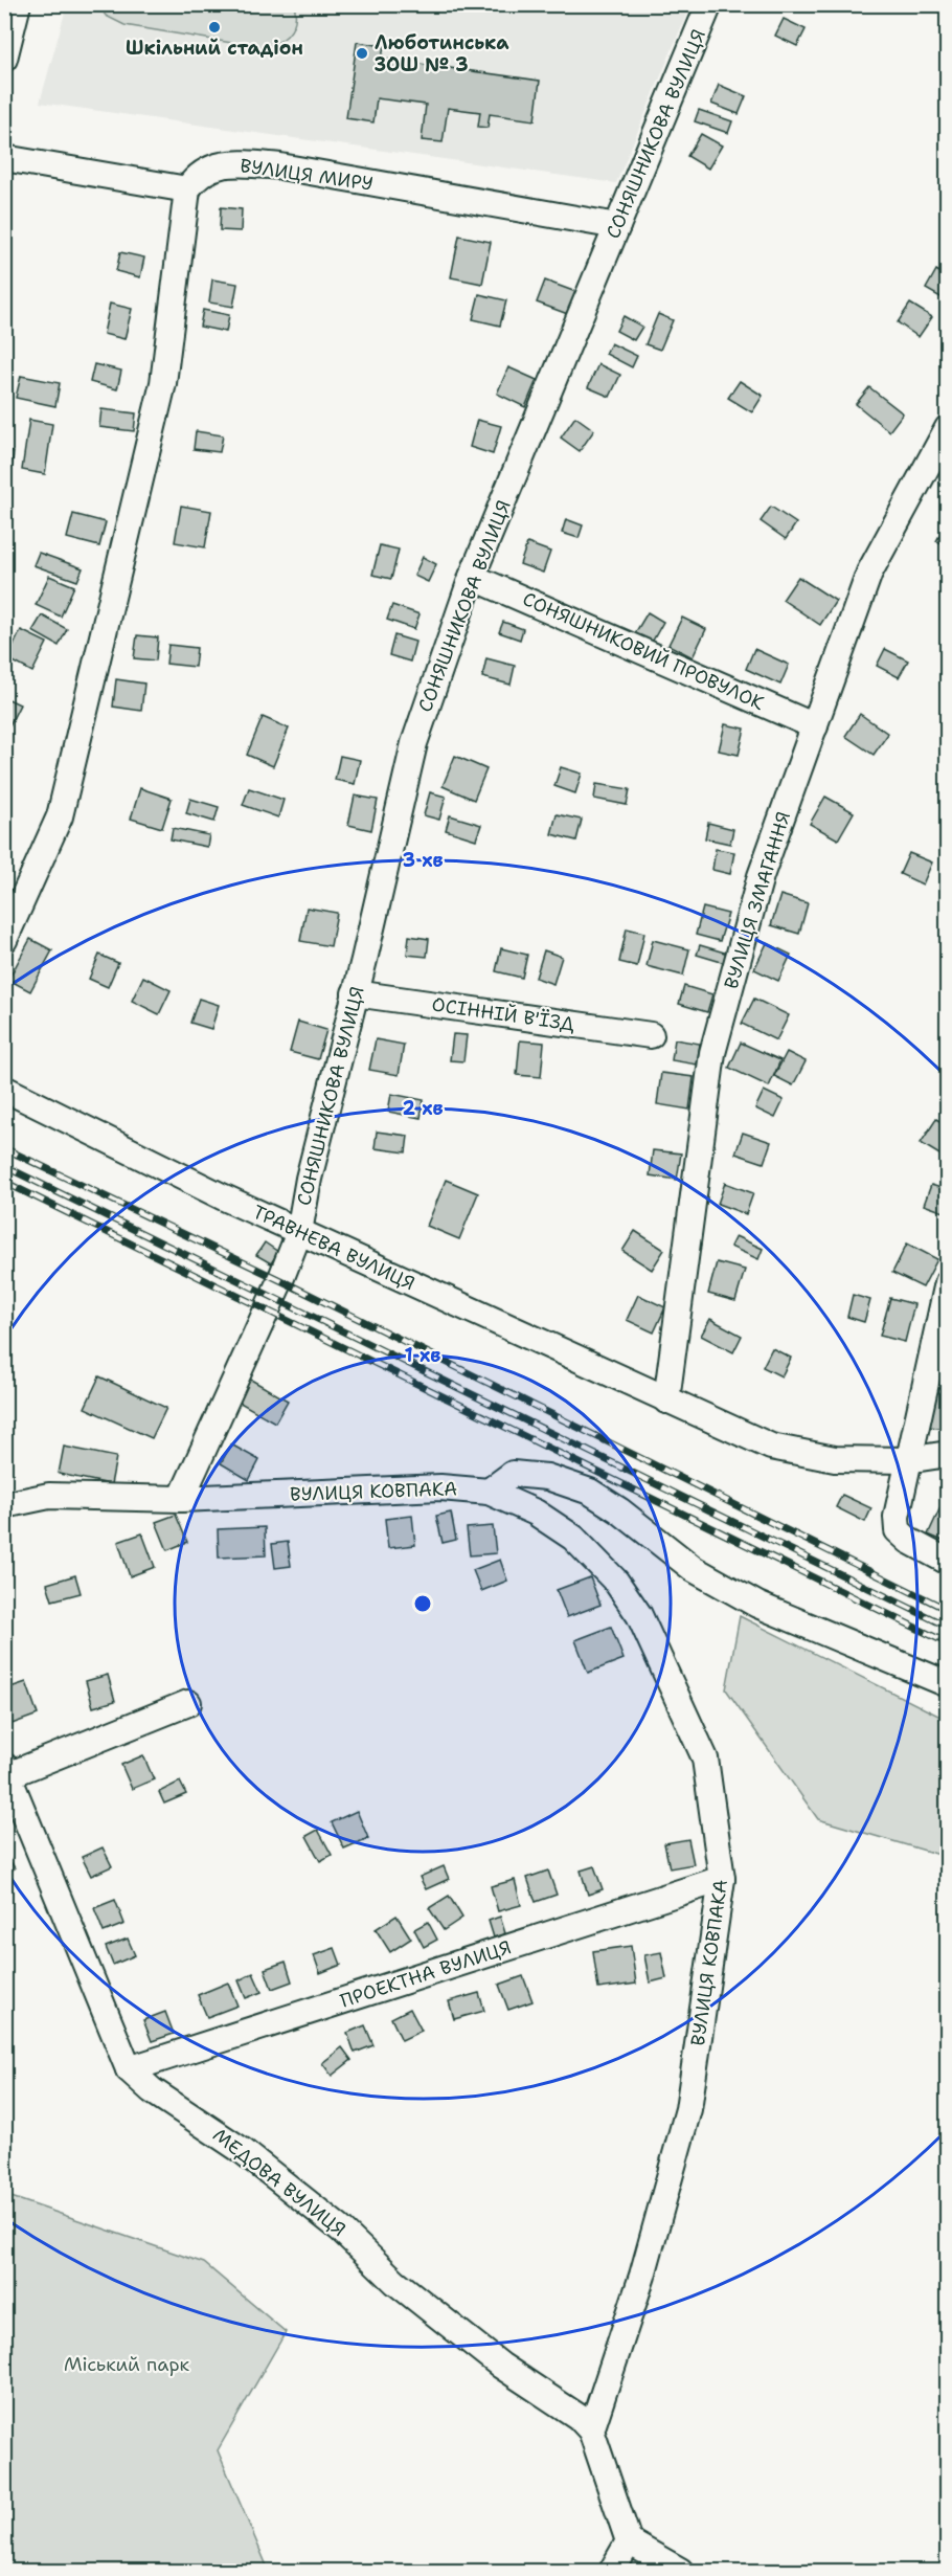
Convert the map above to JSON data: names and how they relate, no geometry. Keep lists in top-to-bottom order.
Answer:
{
  "streets": {
    "street": [
      "СОНЯШНИКОВА ВУЛИЦЯ",
      "ВУЛИЦЯ МИРУ",
      "СОНЯШНИКОВИЙ ПРОВУЛОК",
      "ВУЛИЦЯ ЗМАГАННЯ",
      "ОСІННІЙ В'ЇЗД",
      "ТРАВНЕВА ВУЛИЦЯ",
      "ВУЛИЦЯ КОВПАКА",
      "ПРОЕКТНА ВУЛИЦЯ",
      "МЕДОВА ВУЛИЦЯ"
    ]
  },
  "crossings": [
    ["СОНЯШНИКОВА ВУЛИЦЯ", "ВУЛИЦЯ МИРУ"],
    ["СОНЯШНИКОВА ВУЛИЦЯ", "СОНЯШНИКОВИЙ ПРОВУЛОК"],
    ["СОНЯШНИКОВА ВУЛИЦЯ", "ОСІННІЙ В'ЇЗД"],
    ["СОНЯШНИКОВА ВУЛИЦЯ", "ТРАВНЕВА ВУЛИЦЯ"],
    ["СОНЯШНИКОВА ВУЛИЦЯ", "ВУЛИЦЯ КОВПАКА"],
    ["СОНЯШНИКОВИЙ ПРОВУЛОК", "ВУЛИЦЯ ЗМАГАННЯ"],
    ["ВУЛИЦЯ ЗМАГАННЯ", "ТРАВНЕВА ВУЛИЦЯ"],
    ["ВУЛИЦЯ КОВПАКА", "ПРОЕКТНА ВУЛИЦЯ"],
    ["ВУЛИЦЯ КОВПАКА", "МЕДОВА ВУЛИЦЯ"],
    ["ПРОЕКТНА ВУЛИЦЯ", "МЕДОВА ВУЛИЦЯ"]
  ],
  "parks": ["Міський парк"],
  "places": ["Шкільний стадіон", "Люботинська ЗОШ № 3"],
  "rings": ["3 хв", "2 хв", "1 хв"]
}
